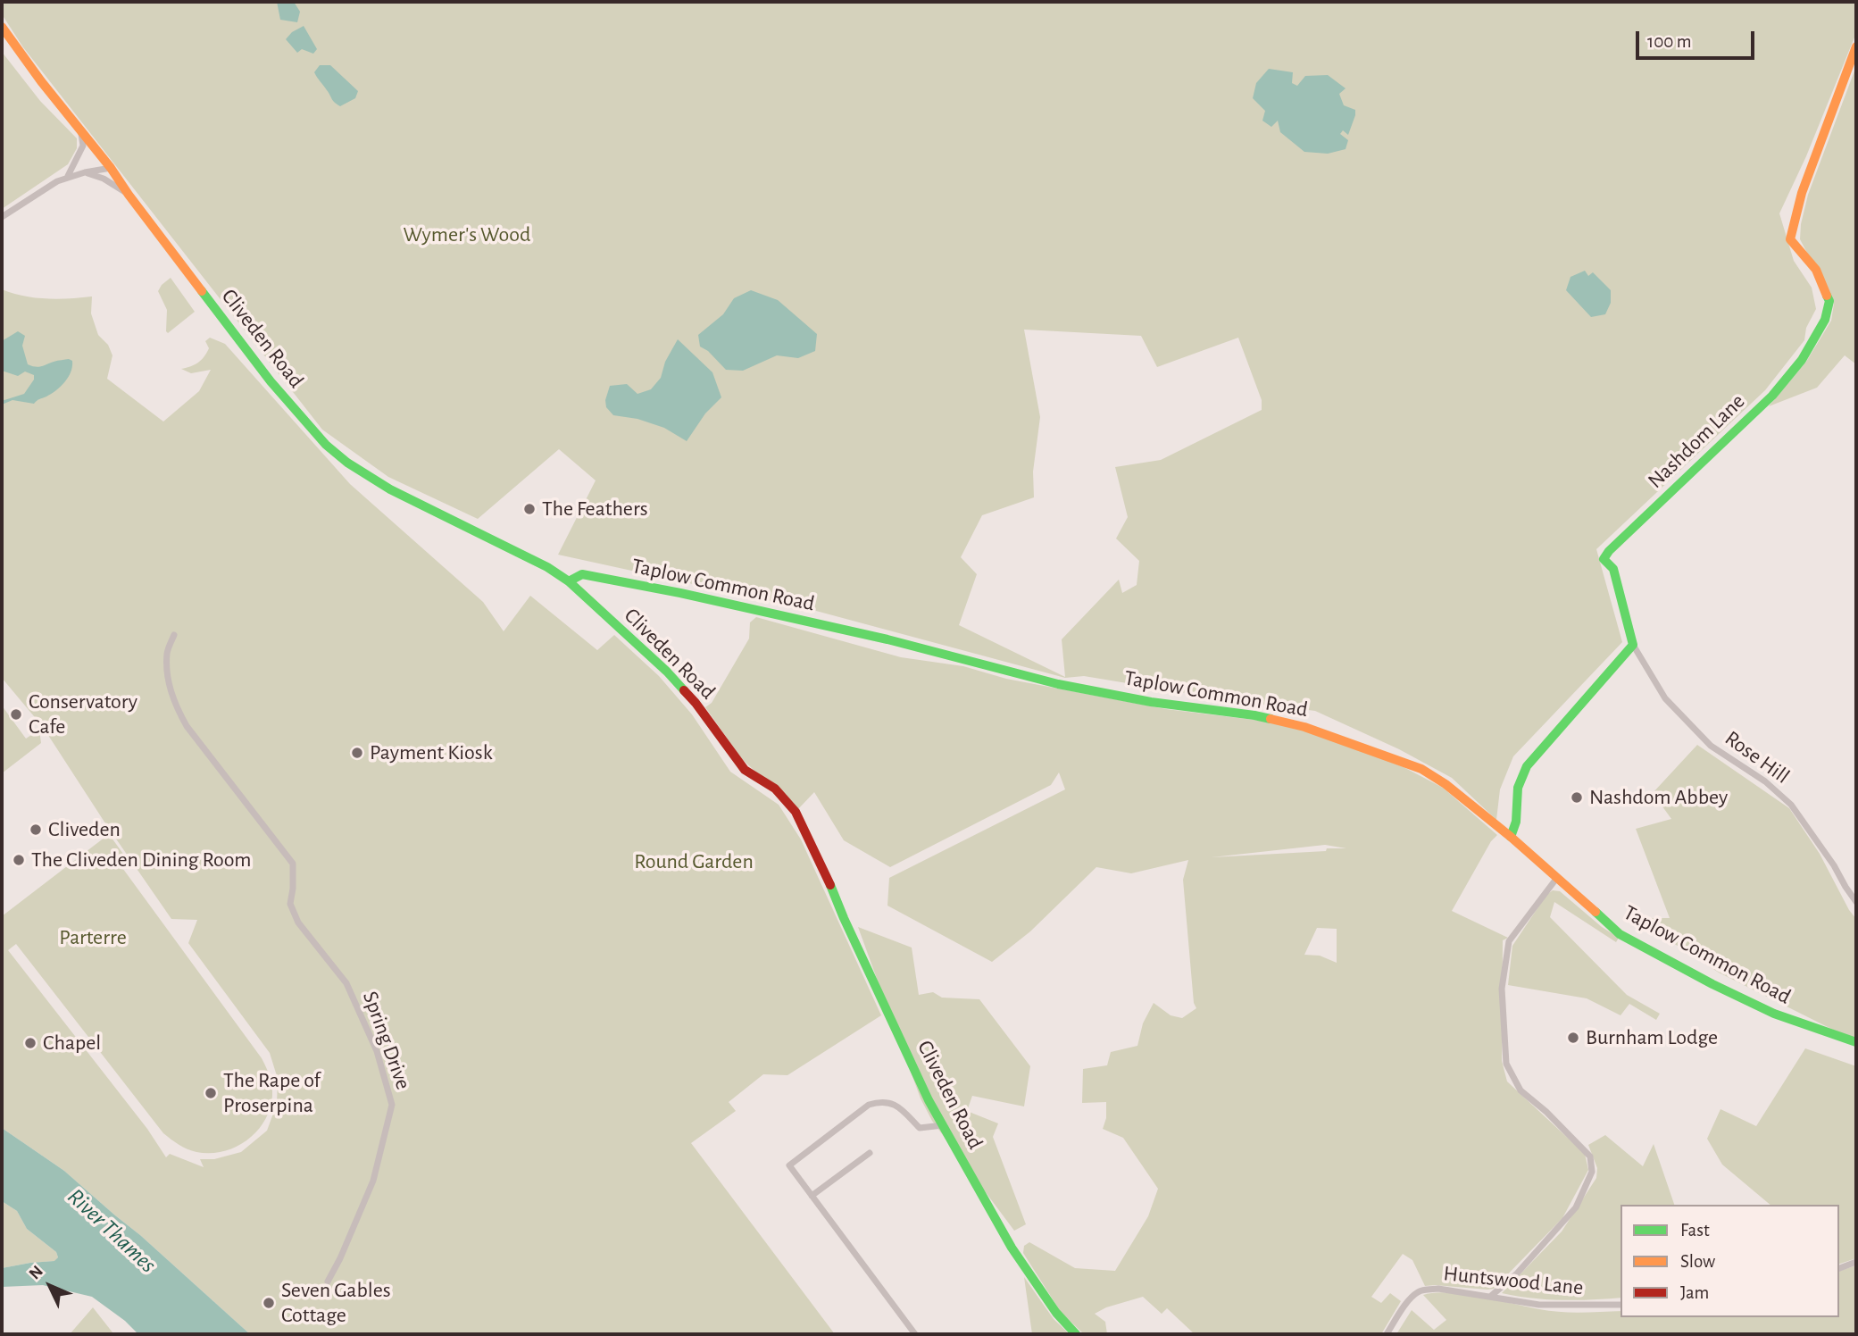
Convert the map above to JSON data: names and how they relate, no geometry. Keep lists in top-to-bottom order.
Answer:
{
  "streets": {
    "street": [
      "Cliveden Road",
      "Nashdom Lane",
      "Taplow Common Road",
      "Rose Hill",
      "Spring Drive",
      "Huntswood Lane"
    ]
  },
  "crossings": [
    ["Cliveden Road", "Taplow Common Road"],
    ["Nashdom Lane", "Rose Hill"]
  ],
  "water": ["River Thames"],
  "parks": ["Wymer's Wood", "Round Garden", "Parterre"],
  "places": [
    "The Feathers",
    "Conservatory Cafe",
    "Payment Kiosk",
    "Nashdom Abbey",
    "Cliveden",
    "The Cliveden Dining Room",
    "Burnham Lodge",
    "Chapel",
    "The Rape of Proserpina",
    "Seven Gables Cottage"
  ],
  "legend": ["Fast", "Slow", "Jam"],
  "scale_bar": "100 m",
  "north": "top left"
}
